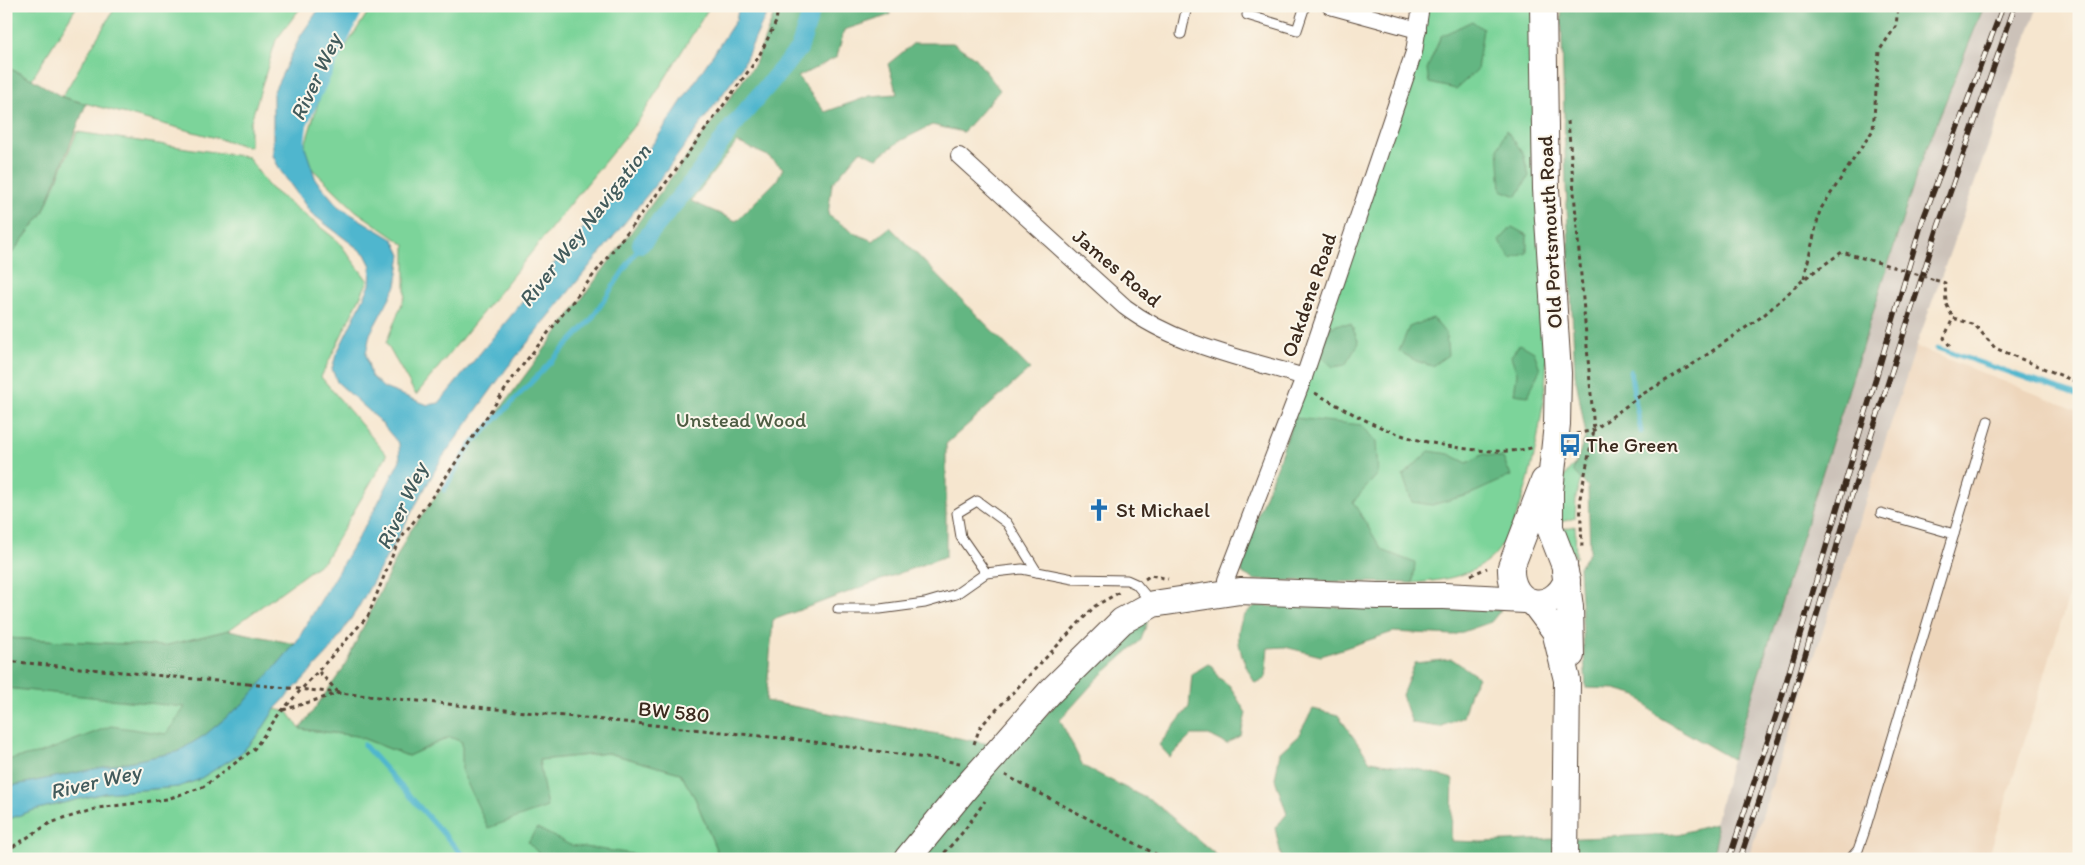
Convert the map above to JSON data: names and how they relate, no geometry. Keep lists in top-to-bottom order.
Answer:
{
  "streets": {
    "main road": ["Old Portsmouth Road"],
    "street": ["James Road", "Oakdene Road"],
    "path": ["BW 580"]
  },
  "crossings": [
    ["James Road", "Oakdene Road"]
  ],
  "water": ["River Wey", "River Wey Navigation"],
  "parks": ["Unstead Wood"],
  "places": {
    "bus stop": ["The Green"],
    "church": ["St Michael"]
  }
}
